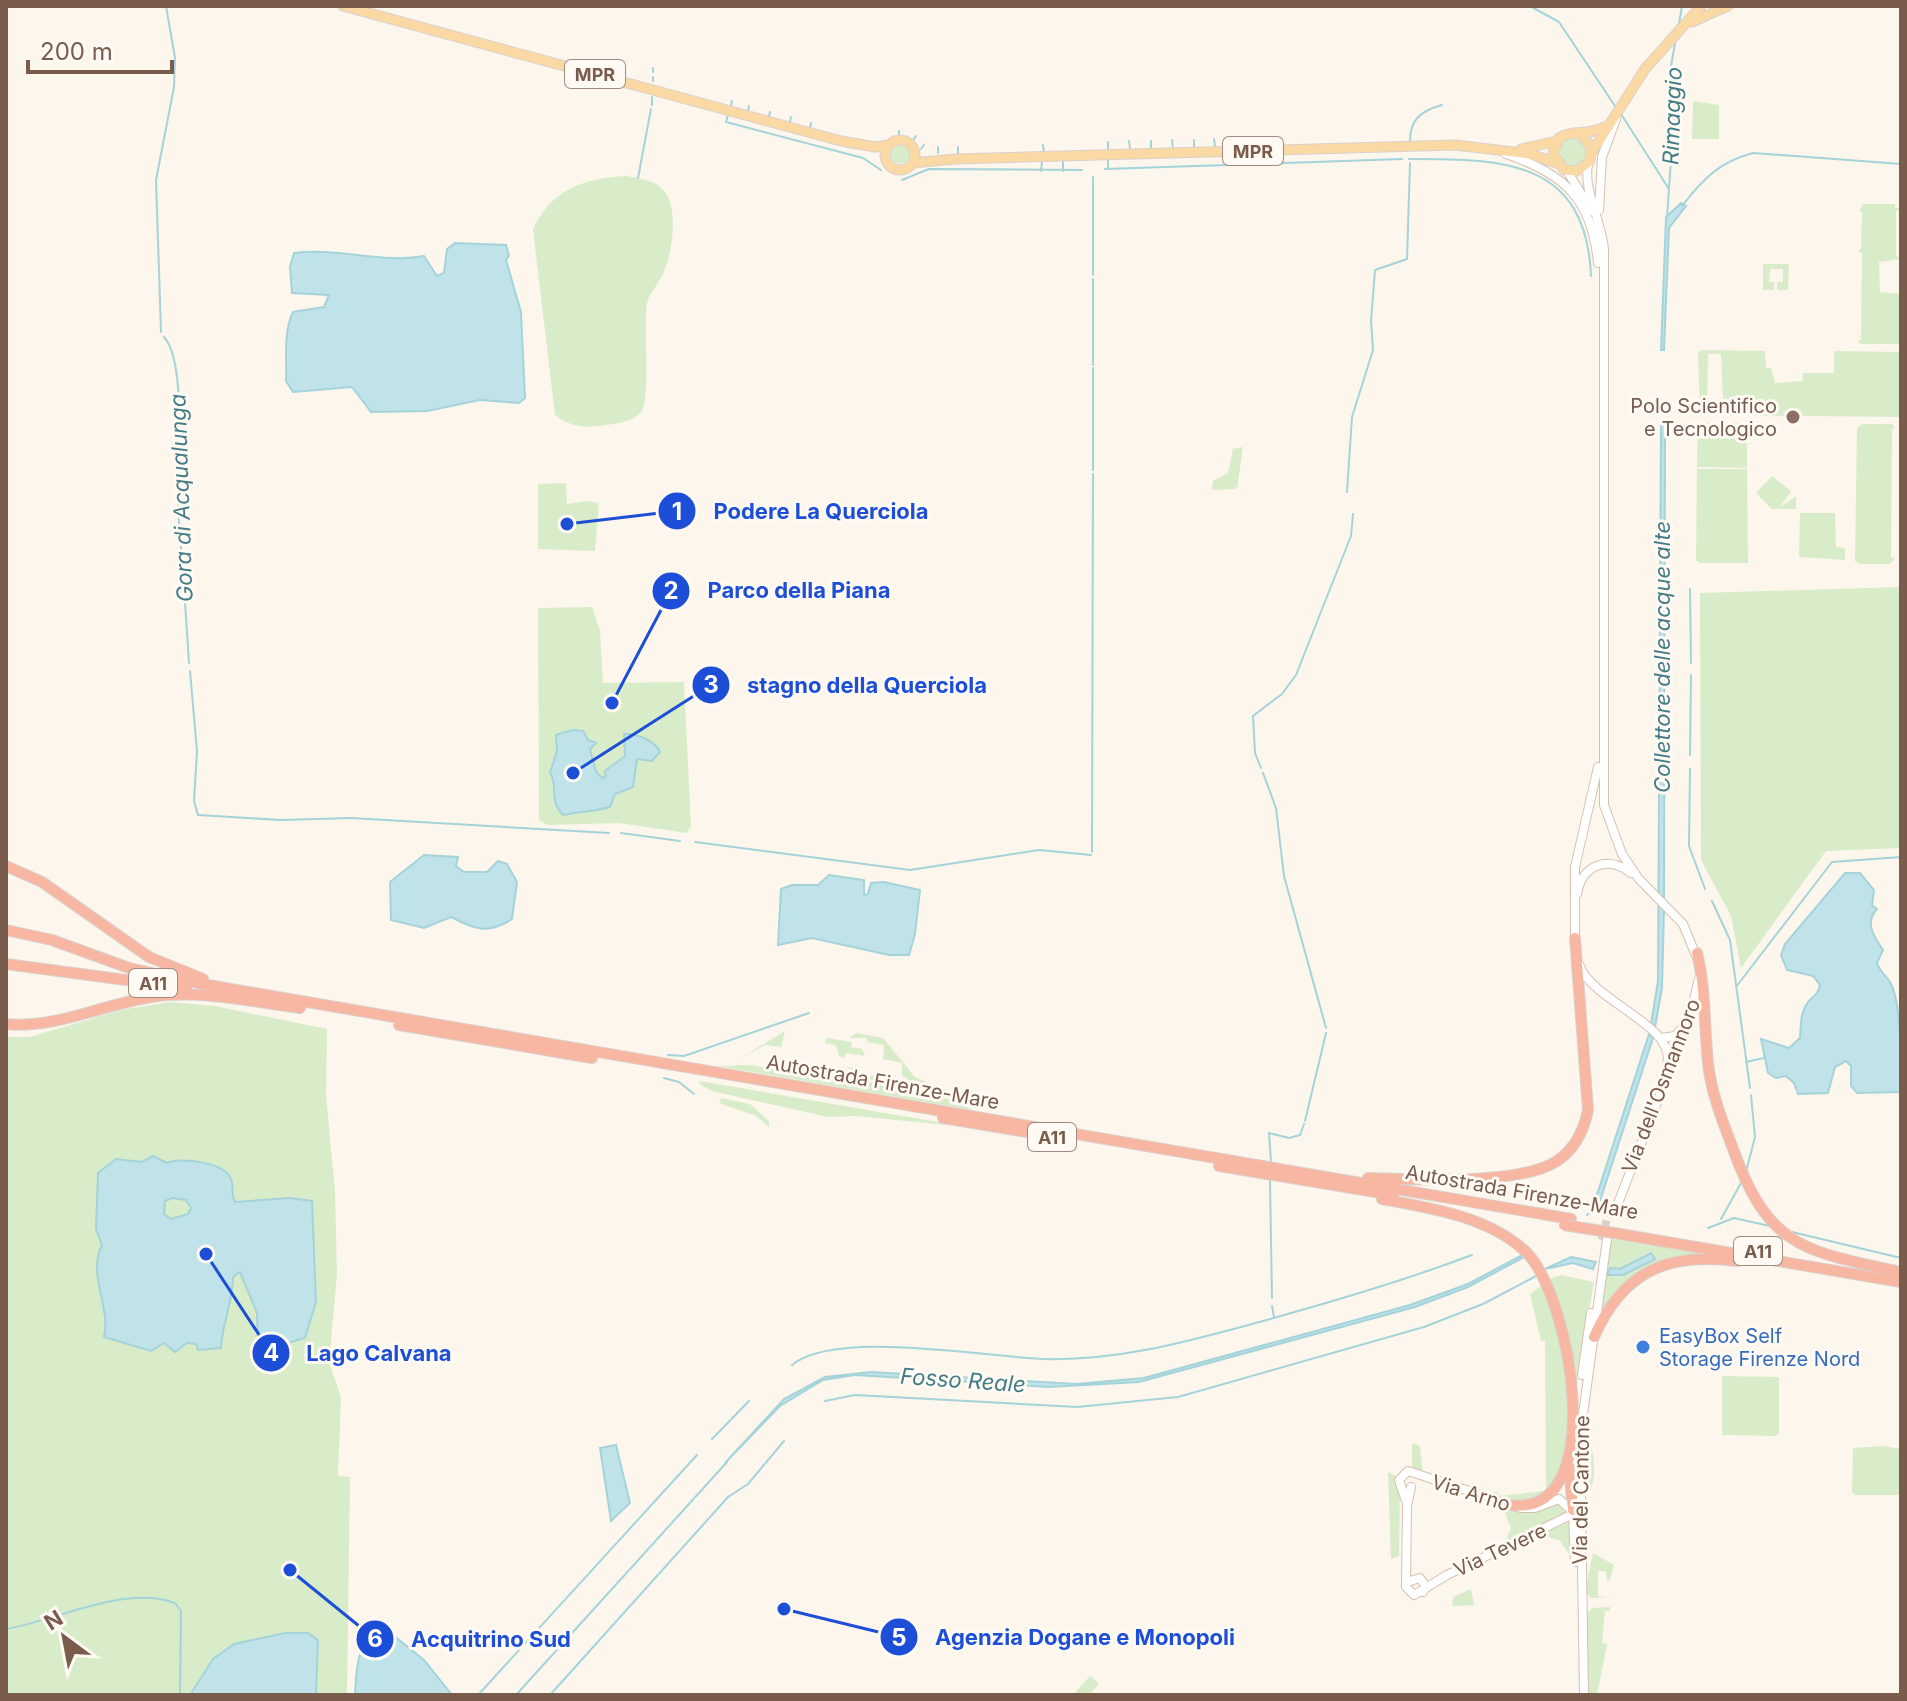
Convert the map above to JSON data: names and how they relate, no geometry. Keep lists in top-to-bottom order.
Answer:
{
  "streets": {
    "highway": ["A11", "Autostrada Firenze-Mare"],
    "main road": [
      "MPR",
      "Via dell'Osmannoro",
      "Via del Cantone",
      "Via Arno",
      "Via Tevere"
    ]
  },
  "crossings": [
    ["MPR", "Via dell'Osmannoro"],
    ["Autostrada Firenze-Mare", "Via del Cantone"],
    ["Via del Cantone", "Via Arno"],
    ["Via del Cantone", "Via Tevere"],
    ["Via Arno", "Via Tevere"]
  ],
  "water": [
    "Rimaggio",
    "Gora di Acqualunga",
    "Collettore delle acque alte",
    "Fosso Reale"
  ],
  "places": [
    "Polo Scientifico e Tecnologico",
    "Podere La Querciola",
    "Parco della Piana",
    "stagno della Querciola",
    "Lago Calvana",
    "EasyBox Self Storage Firenze Nord",
    "Acquitrino Sud",
    "Agenzia Dogane e Monopoli"
  ],
  "scale_bar": "200 m",
  "north": "top left"
}
